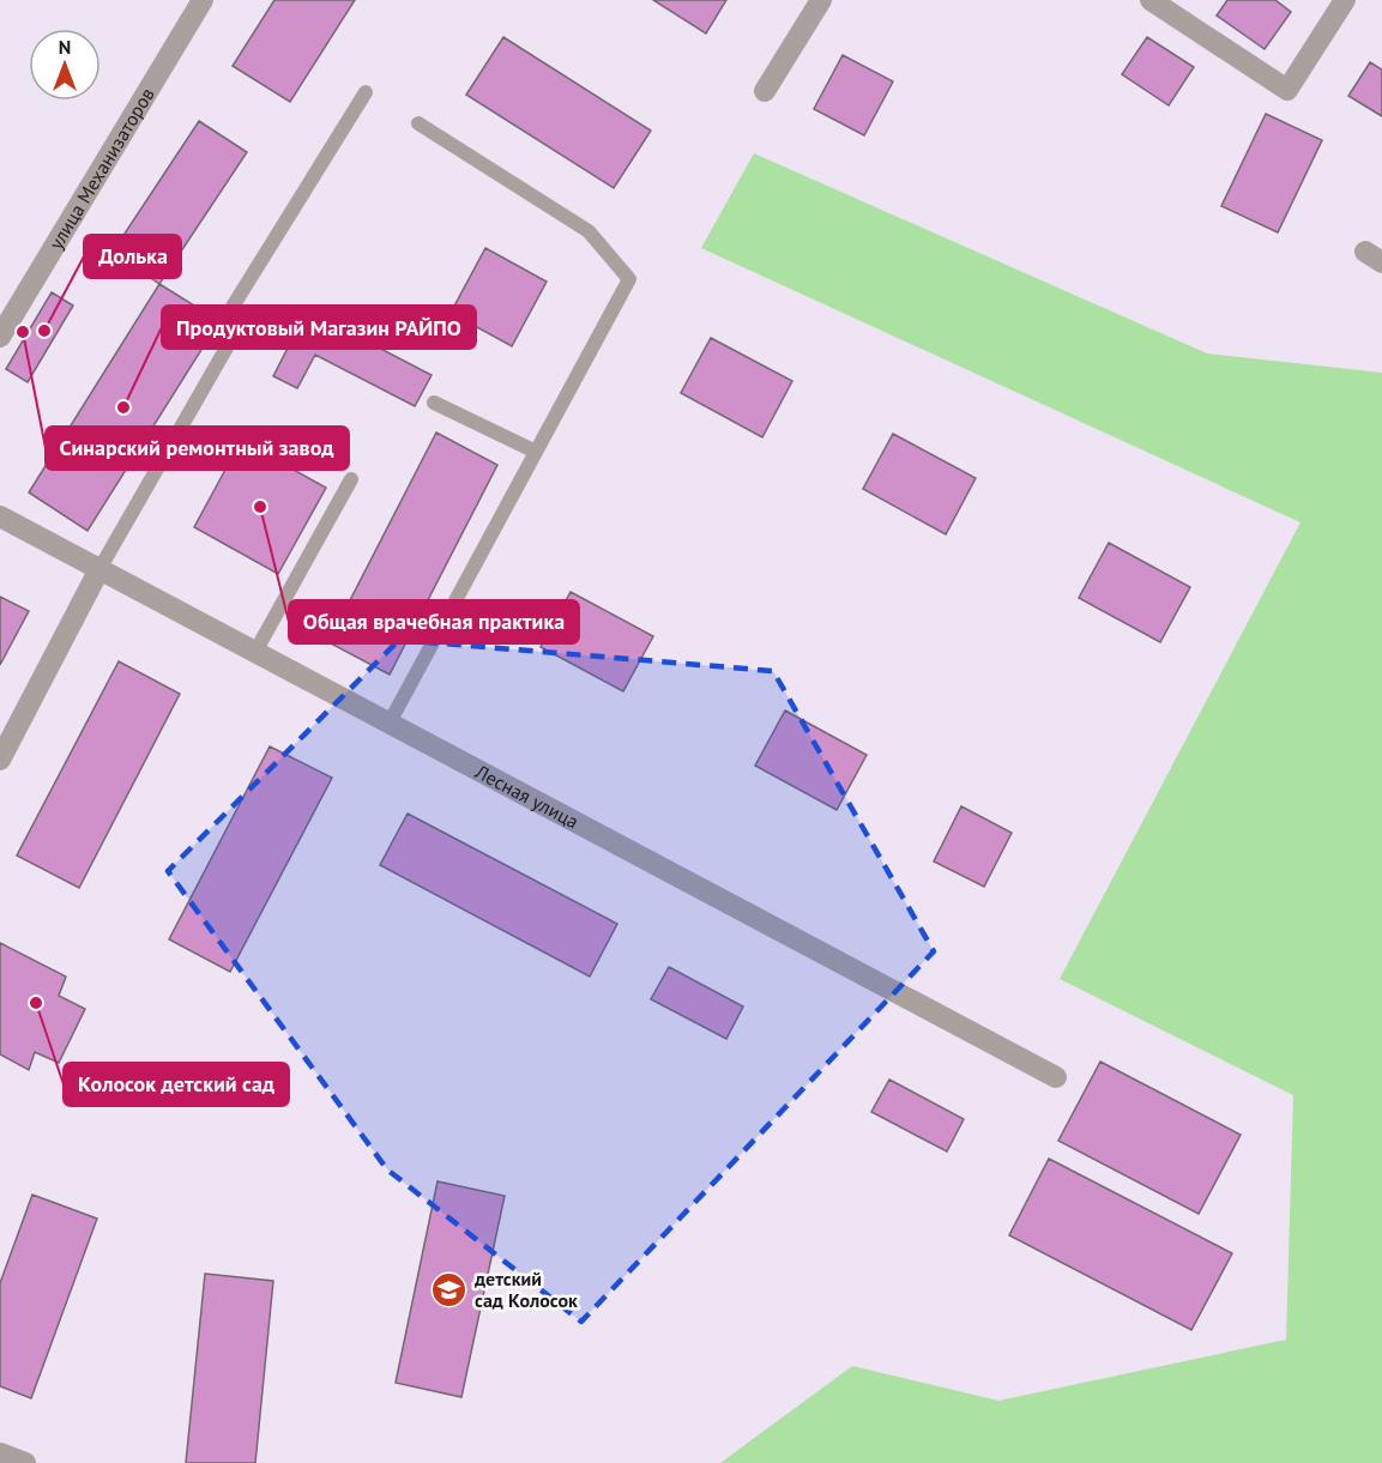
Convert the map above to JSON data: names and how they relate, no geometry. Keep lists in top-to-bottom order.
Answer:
{
  "streets": {
    "street": ["улица Механизаторов", "Лесная улица"]
  },
  "places": {
    "other": [
      "Долька",
      "Синарский ремонтный завод",
      "Продуктовый Магазин РАЙПО",
      "Общая врачебная практика",
      "Колосок детский сад"
    ],
    "school or university": ["детский сад Колосок"]
  },
  "north": "top"
}
